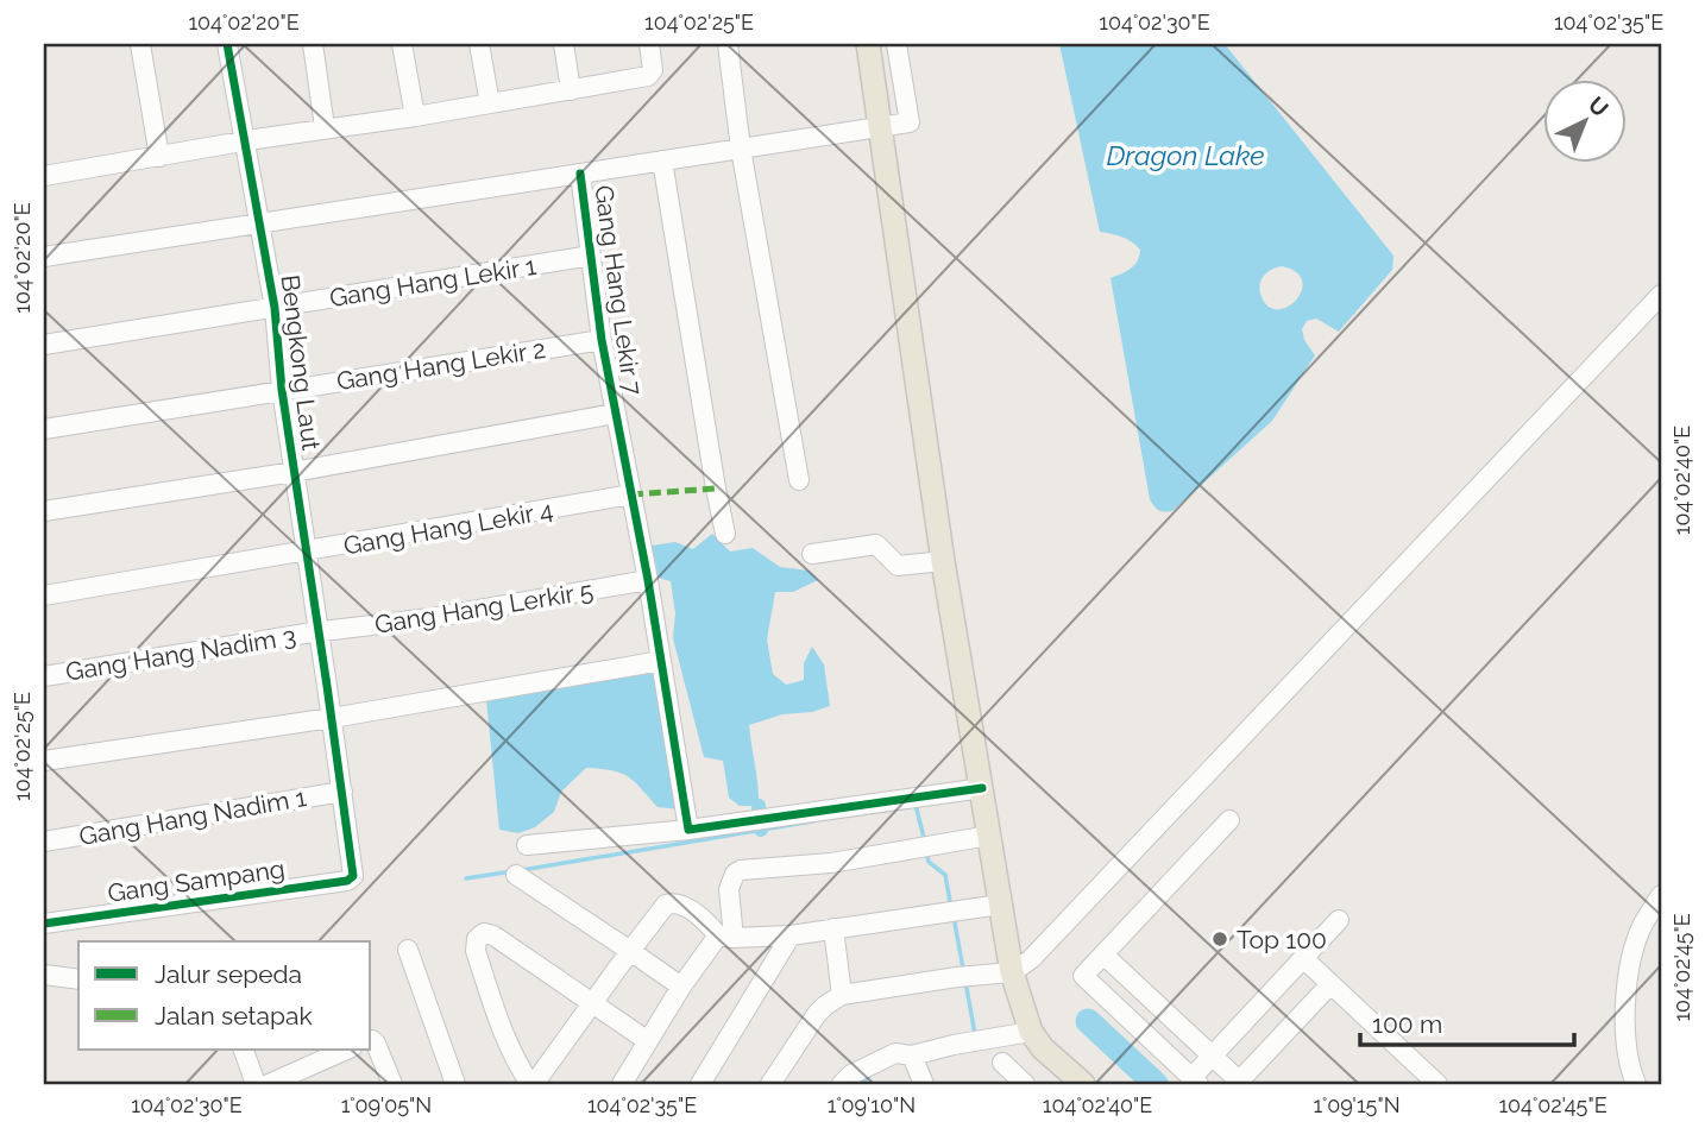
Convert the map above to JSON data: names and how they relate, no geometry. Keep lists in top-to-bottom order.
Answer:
{
  "streets": {
    "street": [
      "Gang Hang Lekir 1",
      "Gang Hang Lekir 7",
      "Bengkong Laut",
      "Gang Hang Lekir 2",
      "Gang Hang Lekir 4",
      "Gang Hang Lerkir 5",
      "Gang Hang Nadim 3",
      "Gang Hang Nadim 1",
      "Gang Sampang"
    ]
  },
  "crossings": [
    ["Gang Hang Lekir 1", "Gang Hang Lekir 7"],
    ["Gang Hang Lekir 1", "Bengkong Laut"],
    ["Gang Hang Lekir 7", "Gang Hang Lekir 2"],
    ["Gang Hang Lekir 7", "Gang Hang Lekir 4"],
    ["Gang Hang Lekir 7", "Gang Hang Lerkir 5"],
    ["Bengkong Laut", "Gang Hang Lekir 2"],
    ["Bengkong Laut", "Gang Hang Lekir 4"],
    ["Bengkong Laut", "Gang Hang Lerkir 5"],
    ["Bengkong Laut", "Gang Hang Nadim 3"],
    ["Bengkong Laut", "Gang Hang Nadim 1"],
    ["Bengkong Laut", "Gang Sampang"],
    ["Gang Hang Lerkir 5", "Gang Hang Nadim 3"]
  ],
  "water": ["Dragon Lake"],
  "places": ["Top 100"],
  "legend": ["Jalur sepeda", "Jalan setapak"],
  "scale_bar": "100 m",
  "north": "top right",
  "coordinates": [
    "104°02'20\"E",
    "104°02'25\"E",
    "104°02'30\"E",
    "104°02'35\"E",
    "104°02'40\"E",
    "104°02'45\"E",
    "1°09'05\"N",
    "1°09'10\"N",
    "1°09'15\"N"
  ]
}
